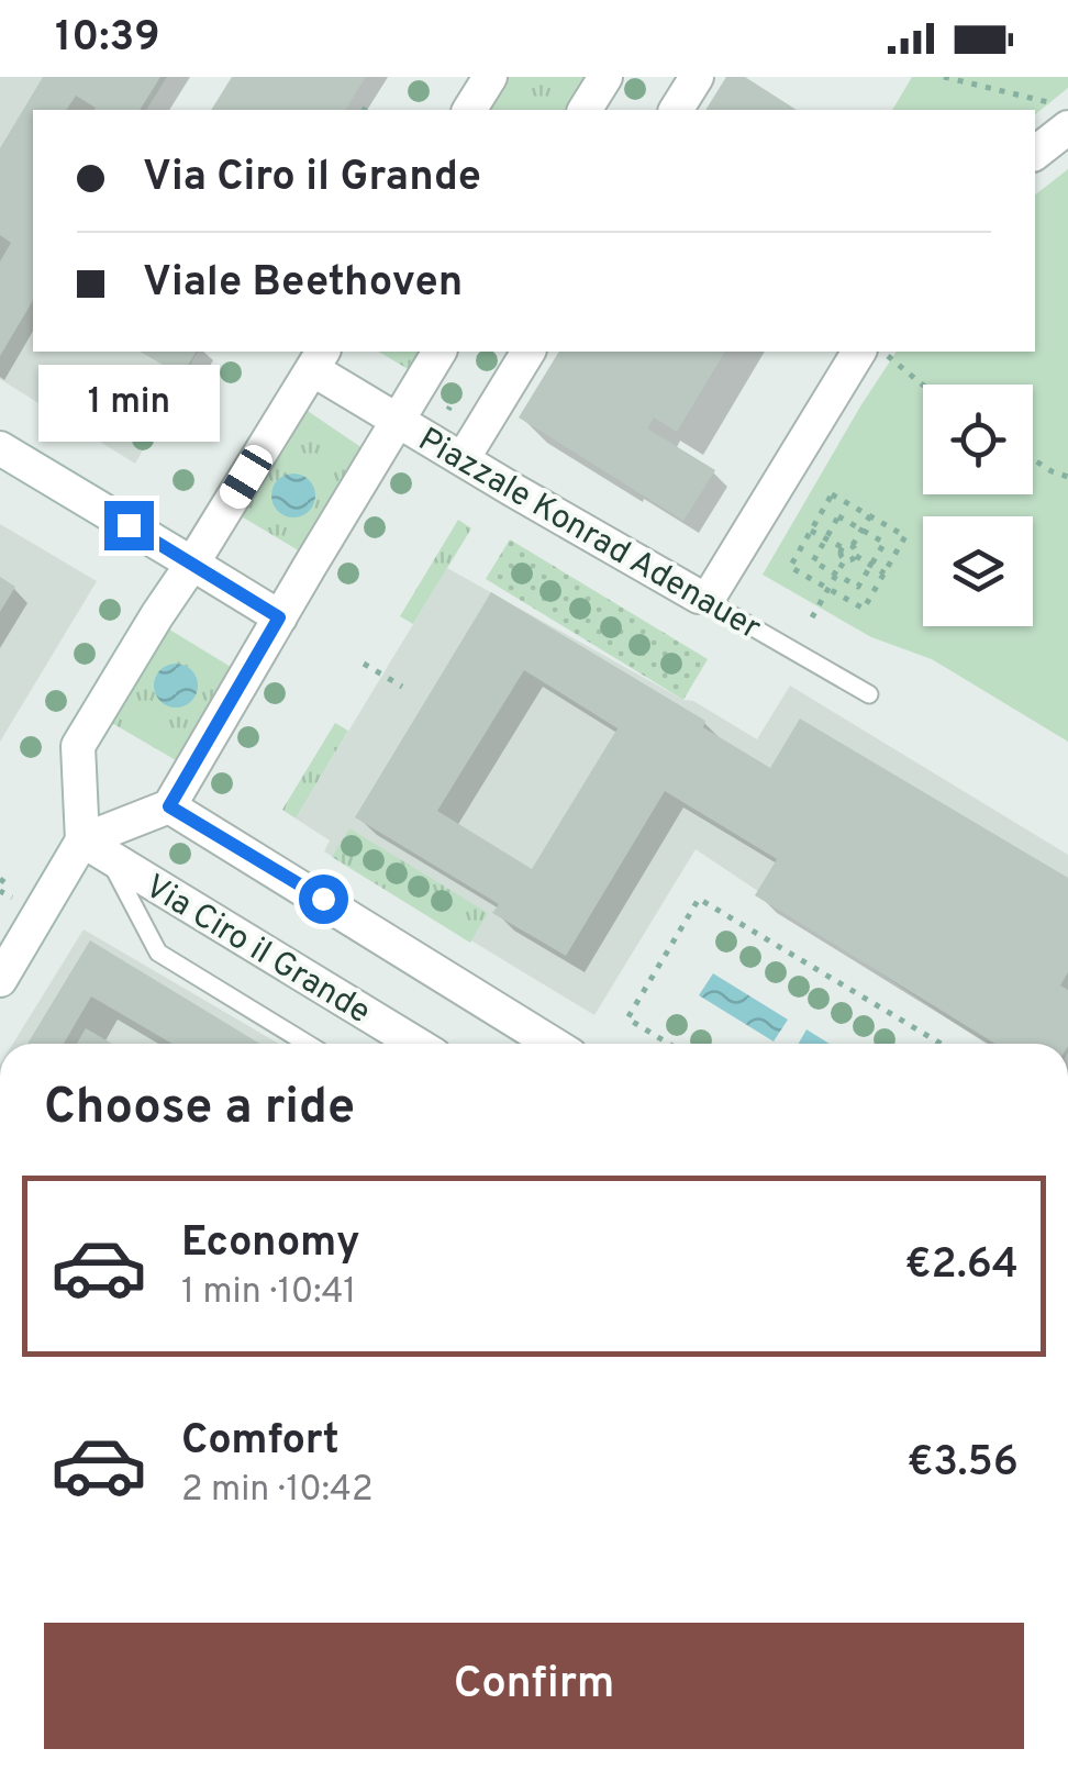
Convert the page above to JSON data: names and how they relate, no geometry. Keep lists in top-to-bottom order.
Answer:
{
  "streets": {
    "street": ["Piazzale Konrad Adenauer", "Via Ciro il Grande"]
  },
  "page": {
    "status": "10:39",
    "banner": ["Via Ciro il Grande", "Viale Beethoven"],
    "bubble": "1 min",
    "heading": "Choose a ride",
    "list": [
      {
        "name": "Economy",
        "note": "1 min · 10:41",
        "value": "€2.64"
      },
      {
        "name": "Comfort",
        "note": "2 min · 10:42",
        "value": "€3.56"
      }
    ],
    "buttons": "Confirm"
  }
}
